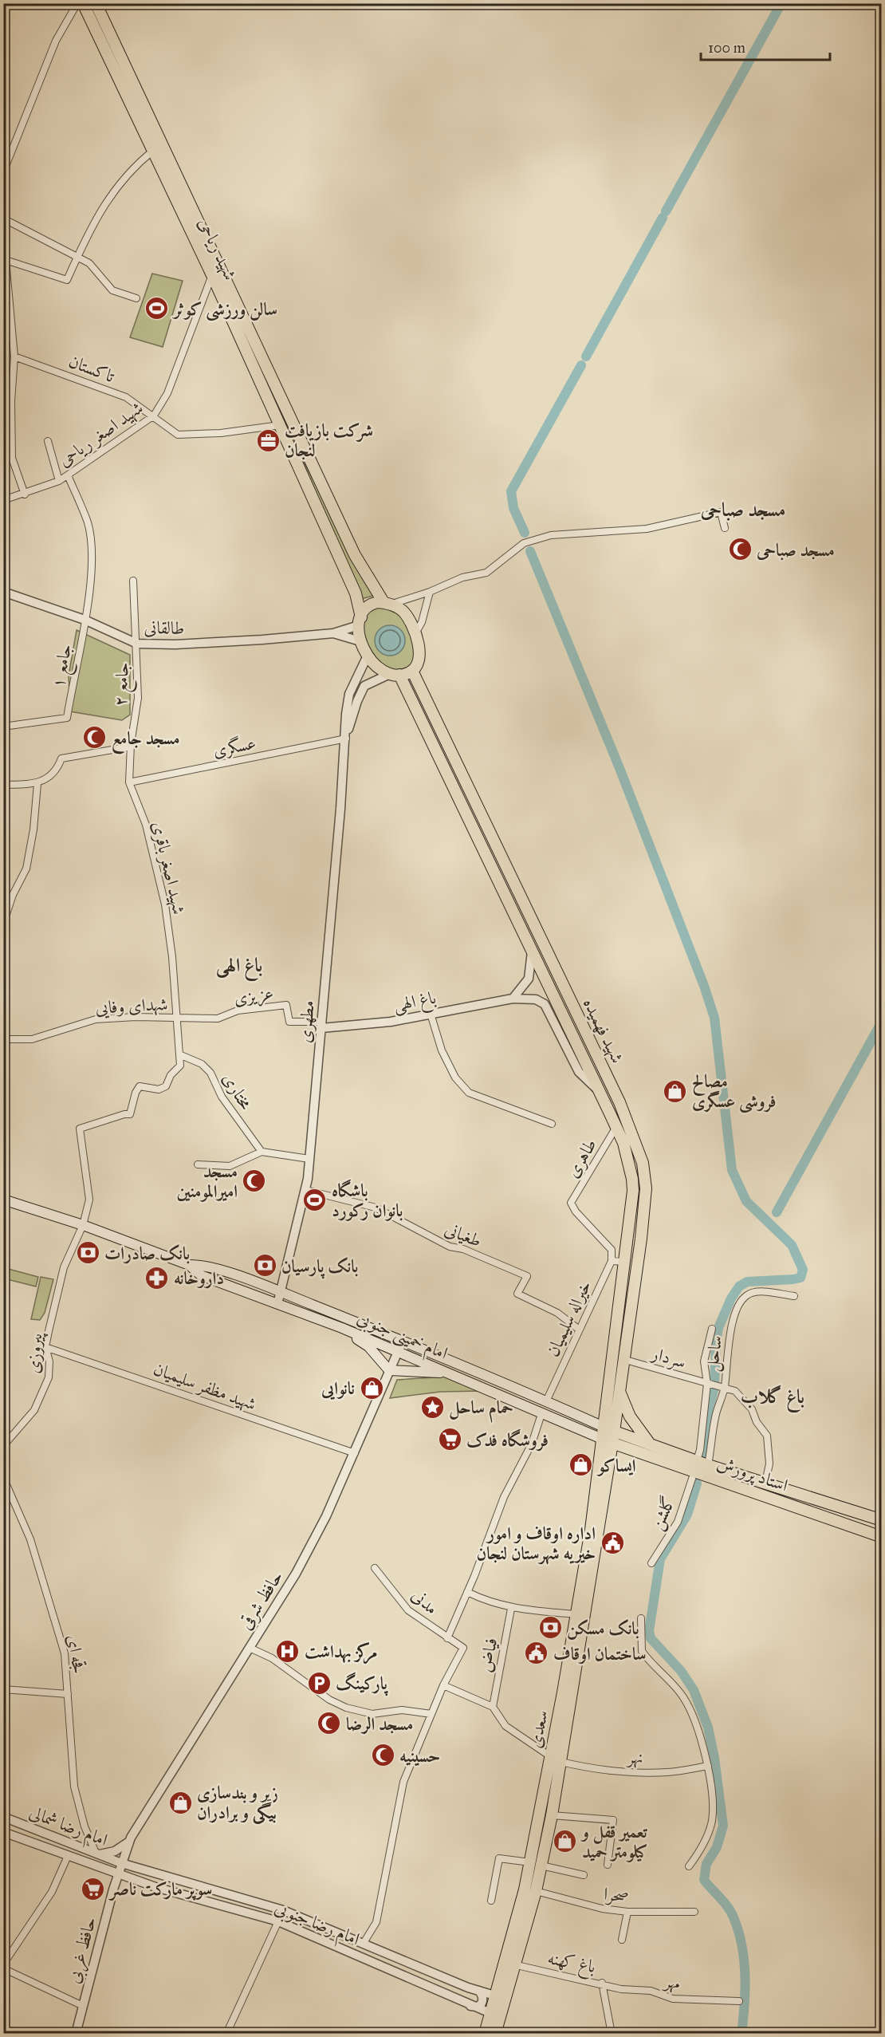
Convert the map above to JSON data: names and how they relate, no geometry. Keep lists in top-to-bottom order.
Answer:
{
  "streets": {
    "main road": [
      "شهید ریاحی",
      "شهید فهمیده",
      "امام خمینی جنوبی",
      "استاد پرورش",
      "سعدی"
    ],
    "street": [
      "تاکستان",
      "شهید اصغر ریاحی",
      "طالقانی",
      "جامع ۱",
      "جامع ۲",
      "عسگری",
      "شهید اصغر باقری",
      "عزیزی",
      "باغ الهی",
      "شهدای وفایی",
      "مطهری",
      "مختاری",
      "طاهری",
      "طغیانی",
      "خیراله سلیمیان",
      "پیروزی",
      "ساحل",
      "سردار",
      "شهید مظفر سلیمیان",
      "گلشن",
      "حافظ شرقی",
      "مدنی",
      "قجه ای",
      "فیاض",
      "نهر",
      "امام رضا شمالی",
      "صحرا",
      "امام رضا جنوبی",
      "حافظ غربی",
      "باغ کهنه",
      "مهر"
    ]
  },
  "crossings": [
    ["شهید ریاحی", "تاکستان"],
    ["شهید ریاحی", "شهید اصغر ریاحی"],
    ["شهید ریاحی", "شهید فهمیده"],
    ["تاکستان", "شهید اصغر ریاحی"],
    ["شهید اصغر ریاحی", "جامع ۱"],
    ["طالقانی", "جامع ۱"],
    ["طالقانی", "جامع ۲"],
    ["جامع ۲", "شهید اصغر باقری"],
    ["عسگری", "شهید اصغر باقری"],
    ["عسگری", "مطهری"],
    ["شهید اصغر باقری", "عزیزی"],
    ["شهید اصغر باقری", "شهدای وفایی"],
    ["شهید اصغر باقری", "مختاری"],
    ["شهید اصغر باقری", "پیروزی"],
    ["عزیزی", "باغ الهی"],
    ["عزیزی", "شهدای وفایی"],
    ["عزیزی", "مطهری"],
    ["باغ الهی", "مطهری"],
    ["باغ الهی", "شهید فهمیده"],
    ["مطهری", "طغیانی"],
    ["مطهری", "امام خمینی جنوبی"],
    ["شهید فهمیده", "طاهری"],
    ["شهید فهمیده", "امام خمینی جنوبی"],
    ["شهید فهمیده", "سردار"],
    ["شهید فهمیده", "استاد پرورش"],
    ["شهید فهمیده", "سعدی"],
    ["مختاری", "پیروزی"],
    ["طاهری", "خیراله سلیمیان"],
    ["طغیانی", "خیراله سلیمیان"],
    ["خیراله سلیمیان", "امام خمینی جنوبی"],
    ["امام خمینی جنوبی", "پیروزی"],
    ["امام خمینی جنوبی", "استاد پرورش"],
    ["امام خمینی جنوبی", "حافظ شرقی"],
    ["امام خمینی جنوبی", "سعدی"],
    ["پیروزی", "شهید مظفر سلیمیان"],
    ["ساحل", "سردار"],
    ["ساحل", "استاد پرورش"],
    ["سردار", "گلشن"],
    ["شهید مظفر سلیمیان", "حافظ شرقی"],
    ["استاد پرورش", "گلشن"],
    ["استاد پرورش", "سعدی"],
    ["حافظ شرقی", "امام رضا شمالی"],
    ["حافظ شرقی", "امام رضا جنوبی"],
    ["حافظ شرقی", "حافظ غربی"],
    ["قجه ای", "امام رضا شمالی"],
    ["سعدی", "نهر"],
    ["سعدی", "صحرا"],
    ["سعدی", "امام رضا جنوبی"],
    ["سعدی", "باغ کهنه"],
    ["امام رضا شمالی", "امام رضا جنوبی"],
    ["امام رضا شمالی", "حافظ غربی"],
    ["امام رضا جنوبی", "حافظ غربی"],
    ["باغ کهنه", "مهر"]
  ],
  "districts": ["مسجد صباحی", "باغ الهی", "باغ گلاب"],
  "places": {
    "sports": ["سالن ورزشی کوثر", "باشگاه بانوان رکورد"],
    "office": ["شرکت بازیافت لنجان"],
    "mosque": [
      "مسجد صباحی",
      "مسجد جامع",
      "مسجد امیرالمومنین",
      "مسجد الرضا",
      "حسینیه"
    ],
    "shop": [
      "مصالح فروشی عسگری",
      "نانوایی",
      "ایساکو",
      "زیر و بندسازی بیگی و برادران",
      "تعمیر قفل و کیلومتر حمید"
    ],
    "bank": ["بانک صادرات", "بانک پارسیان", "بانک مسکن"],
    "pharmacy": ["داروخانه"],
    "place": ["حمام ساحل"],
    "supermarket": ["فروشگاه فدک", "سوپر مارکت ناصر"],
    "public building": ["اداره اوقاف و امور خیریه شهرستان لنجان", "ساختمان اوقاف"],
    "hospital": ["مرکز بهداشت"],
    "parking": ["پارکینگ"]
  },
  "scale_bar": "100 m"
}
